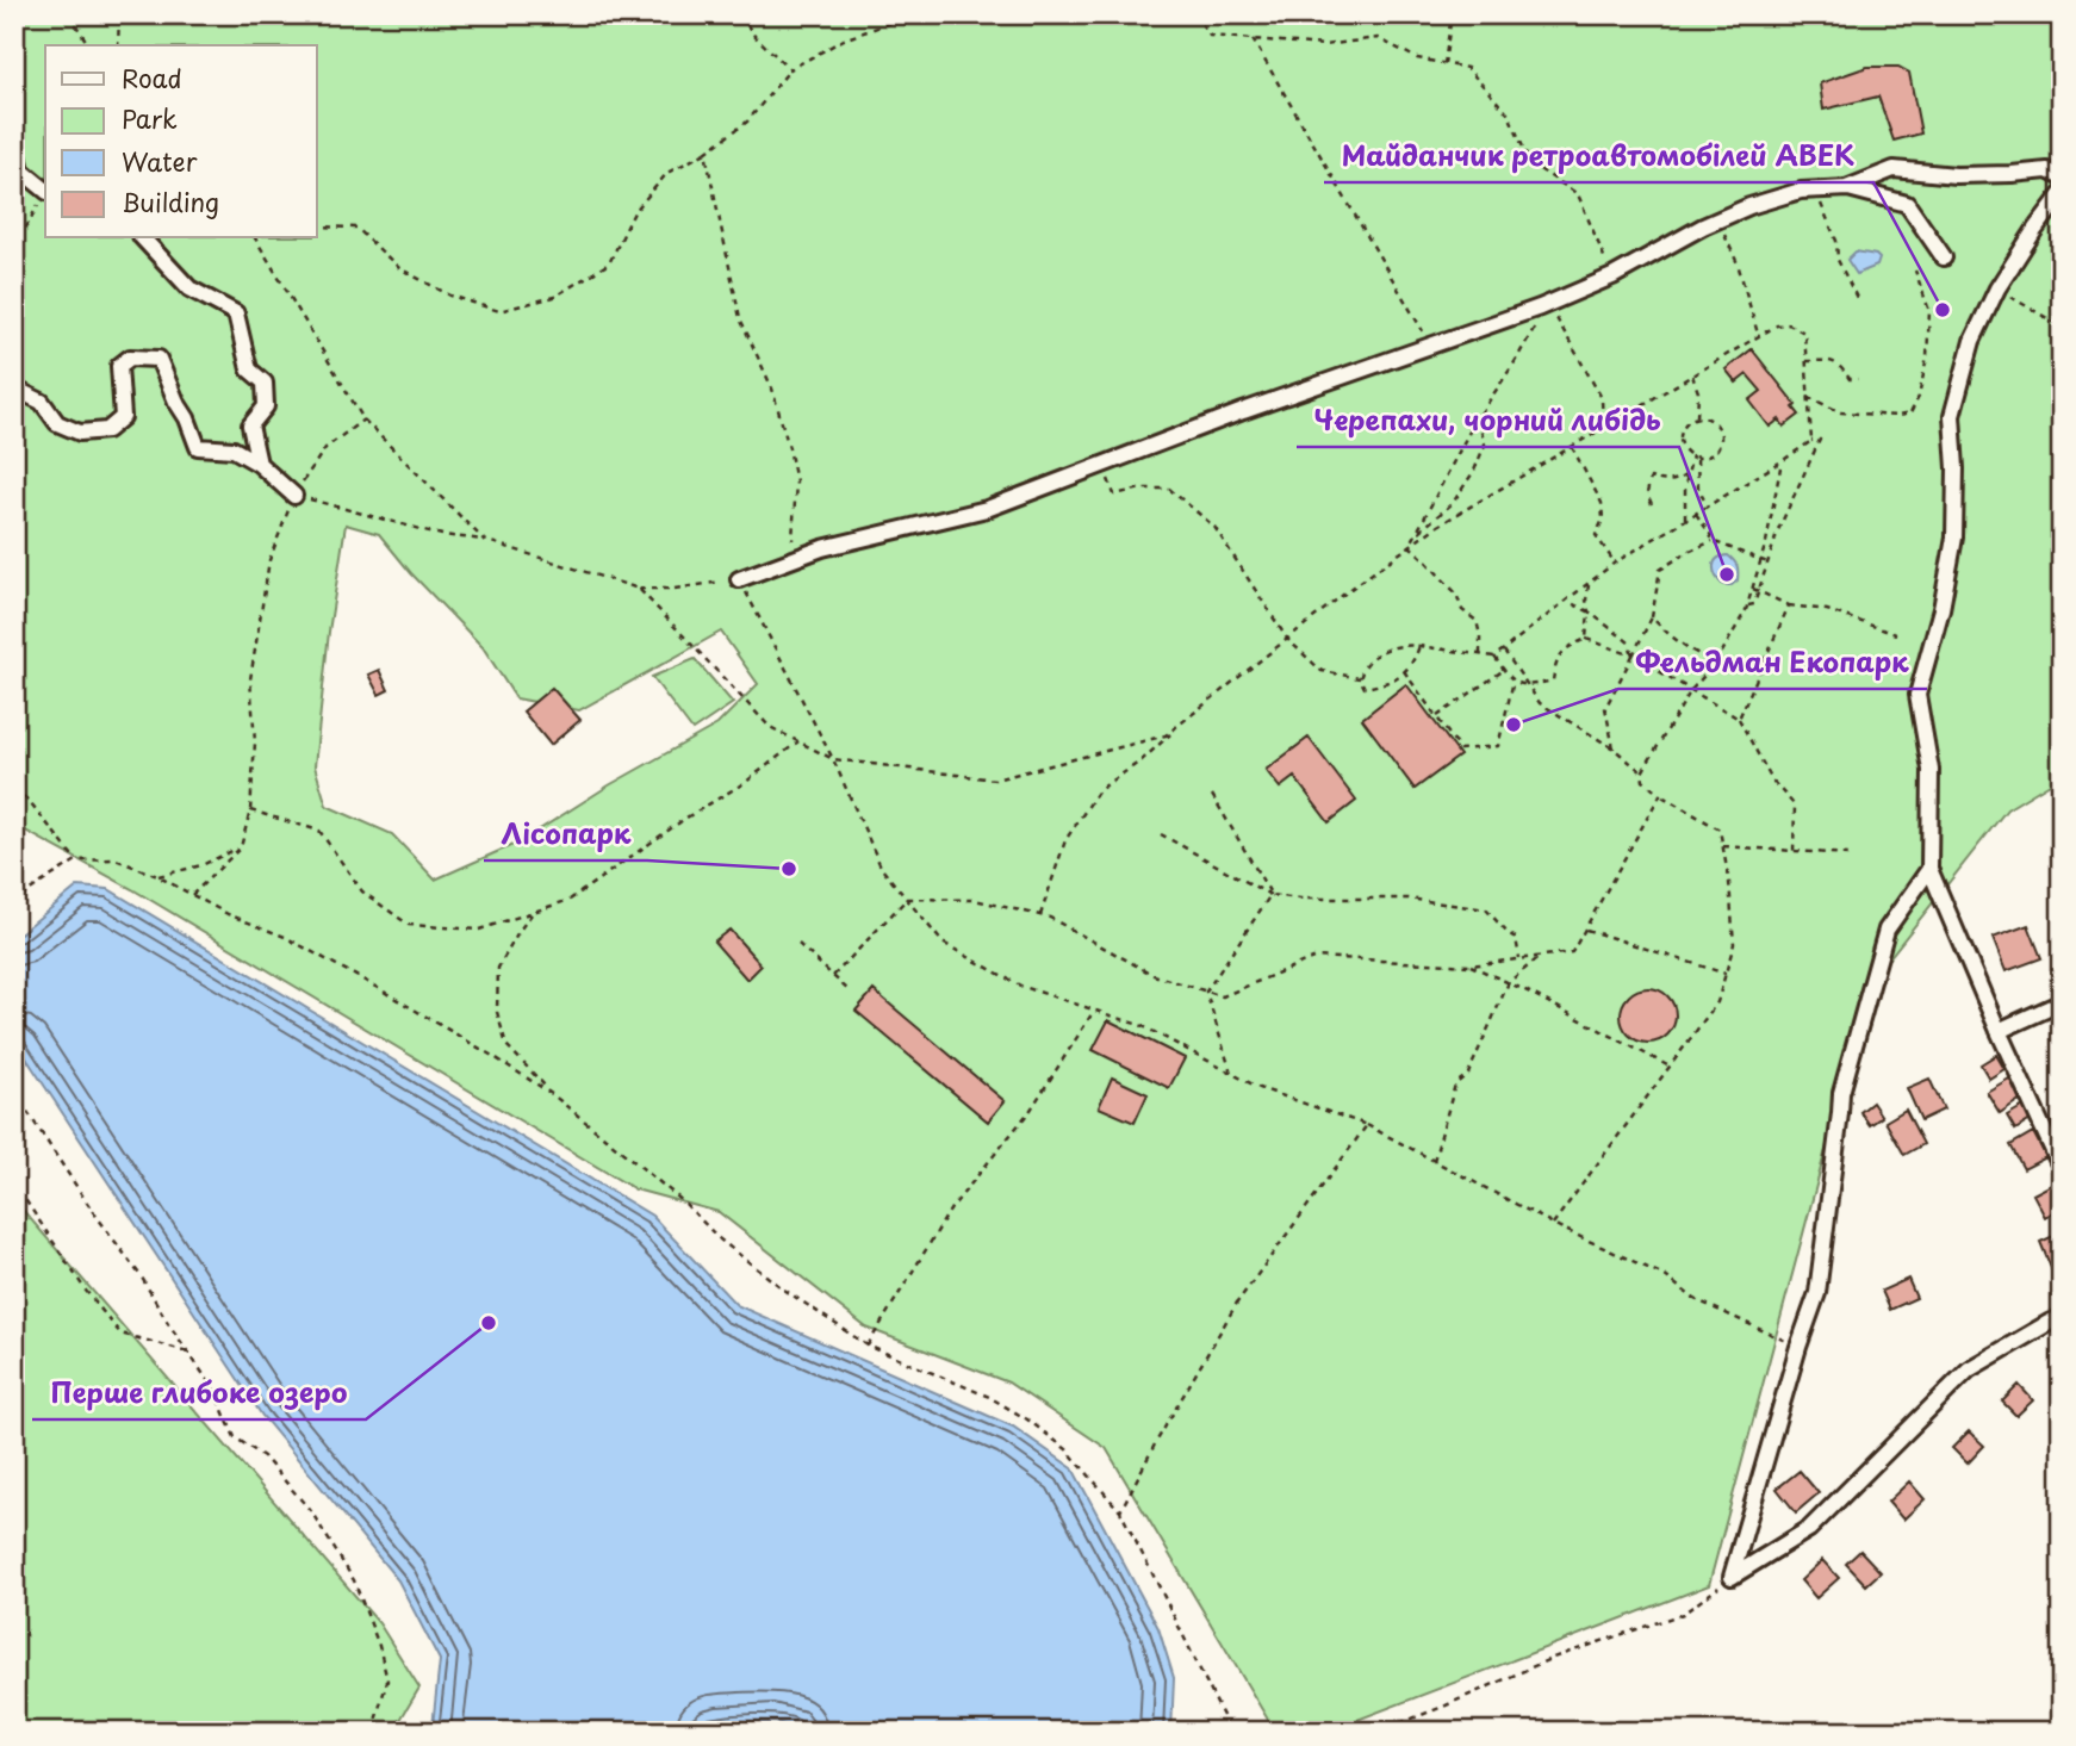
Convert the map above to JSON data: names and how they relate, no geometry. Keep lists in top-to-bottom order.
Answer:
{
  "places": [
    "Майданчик ретроавтомобілей АВЕК",
    "Черепахи, чорний либідь",
    "Фельдман Екопарк",
    "Лісопарк",
    "Перше глибоке озеро"
  ],
  "legend": [
    "Road",
    "Park",
    "Water",
    "Building"
  ]
}
